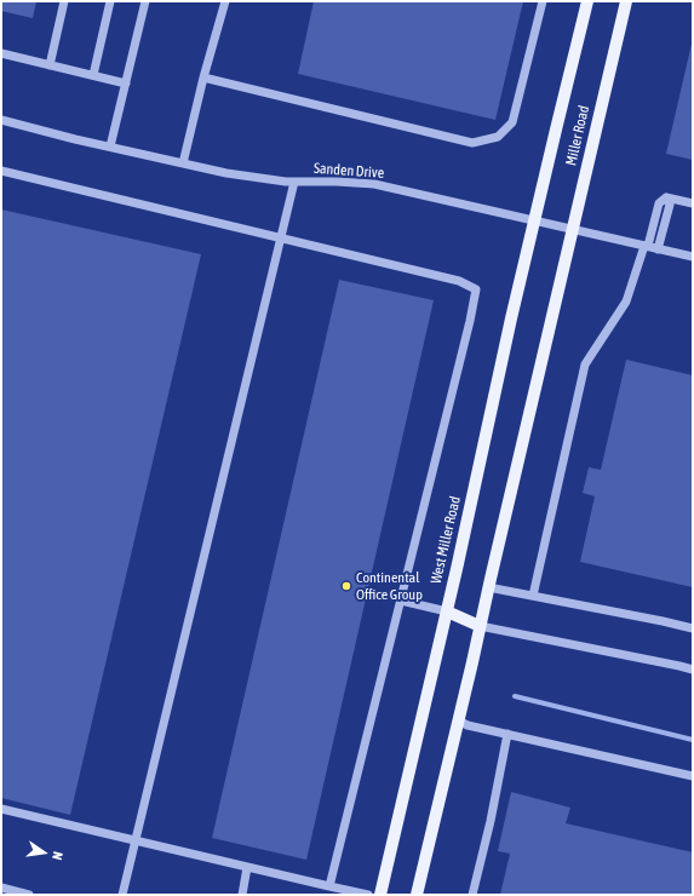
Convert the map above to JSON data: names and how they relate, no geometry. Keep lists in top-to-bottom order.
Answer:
{
  "streets": {
    "main road": ["Miller Road", "West Miller Road"],
    "street": ["Sanden Drive"]
  },
  "crossings": [
    ["Miller Road", "Sanden Drive"],
    ["Miller Road", "West Miller Road"],
    ["Sanden Drive", "West Miller Road"]
  ],
  "places": ["Continental Office Group"],
  "north": "right"
}
